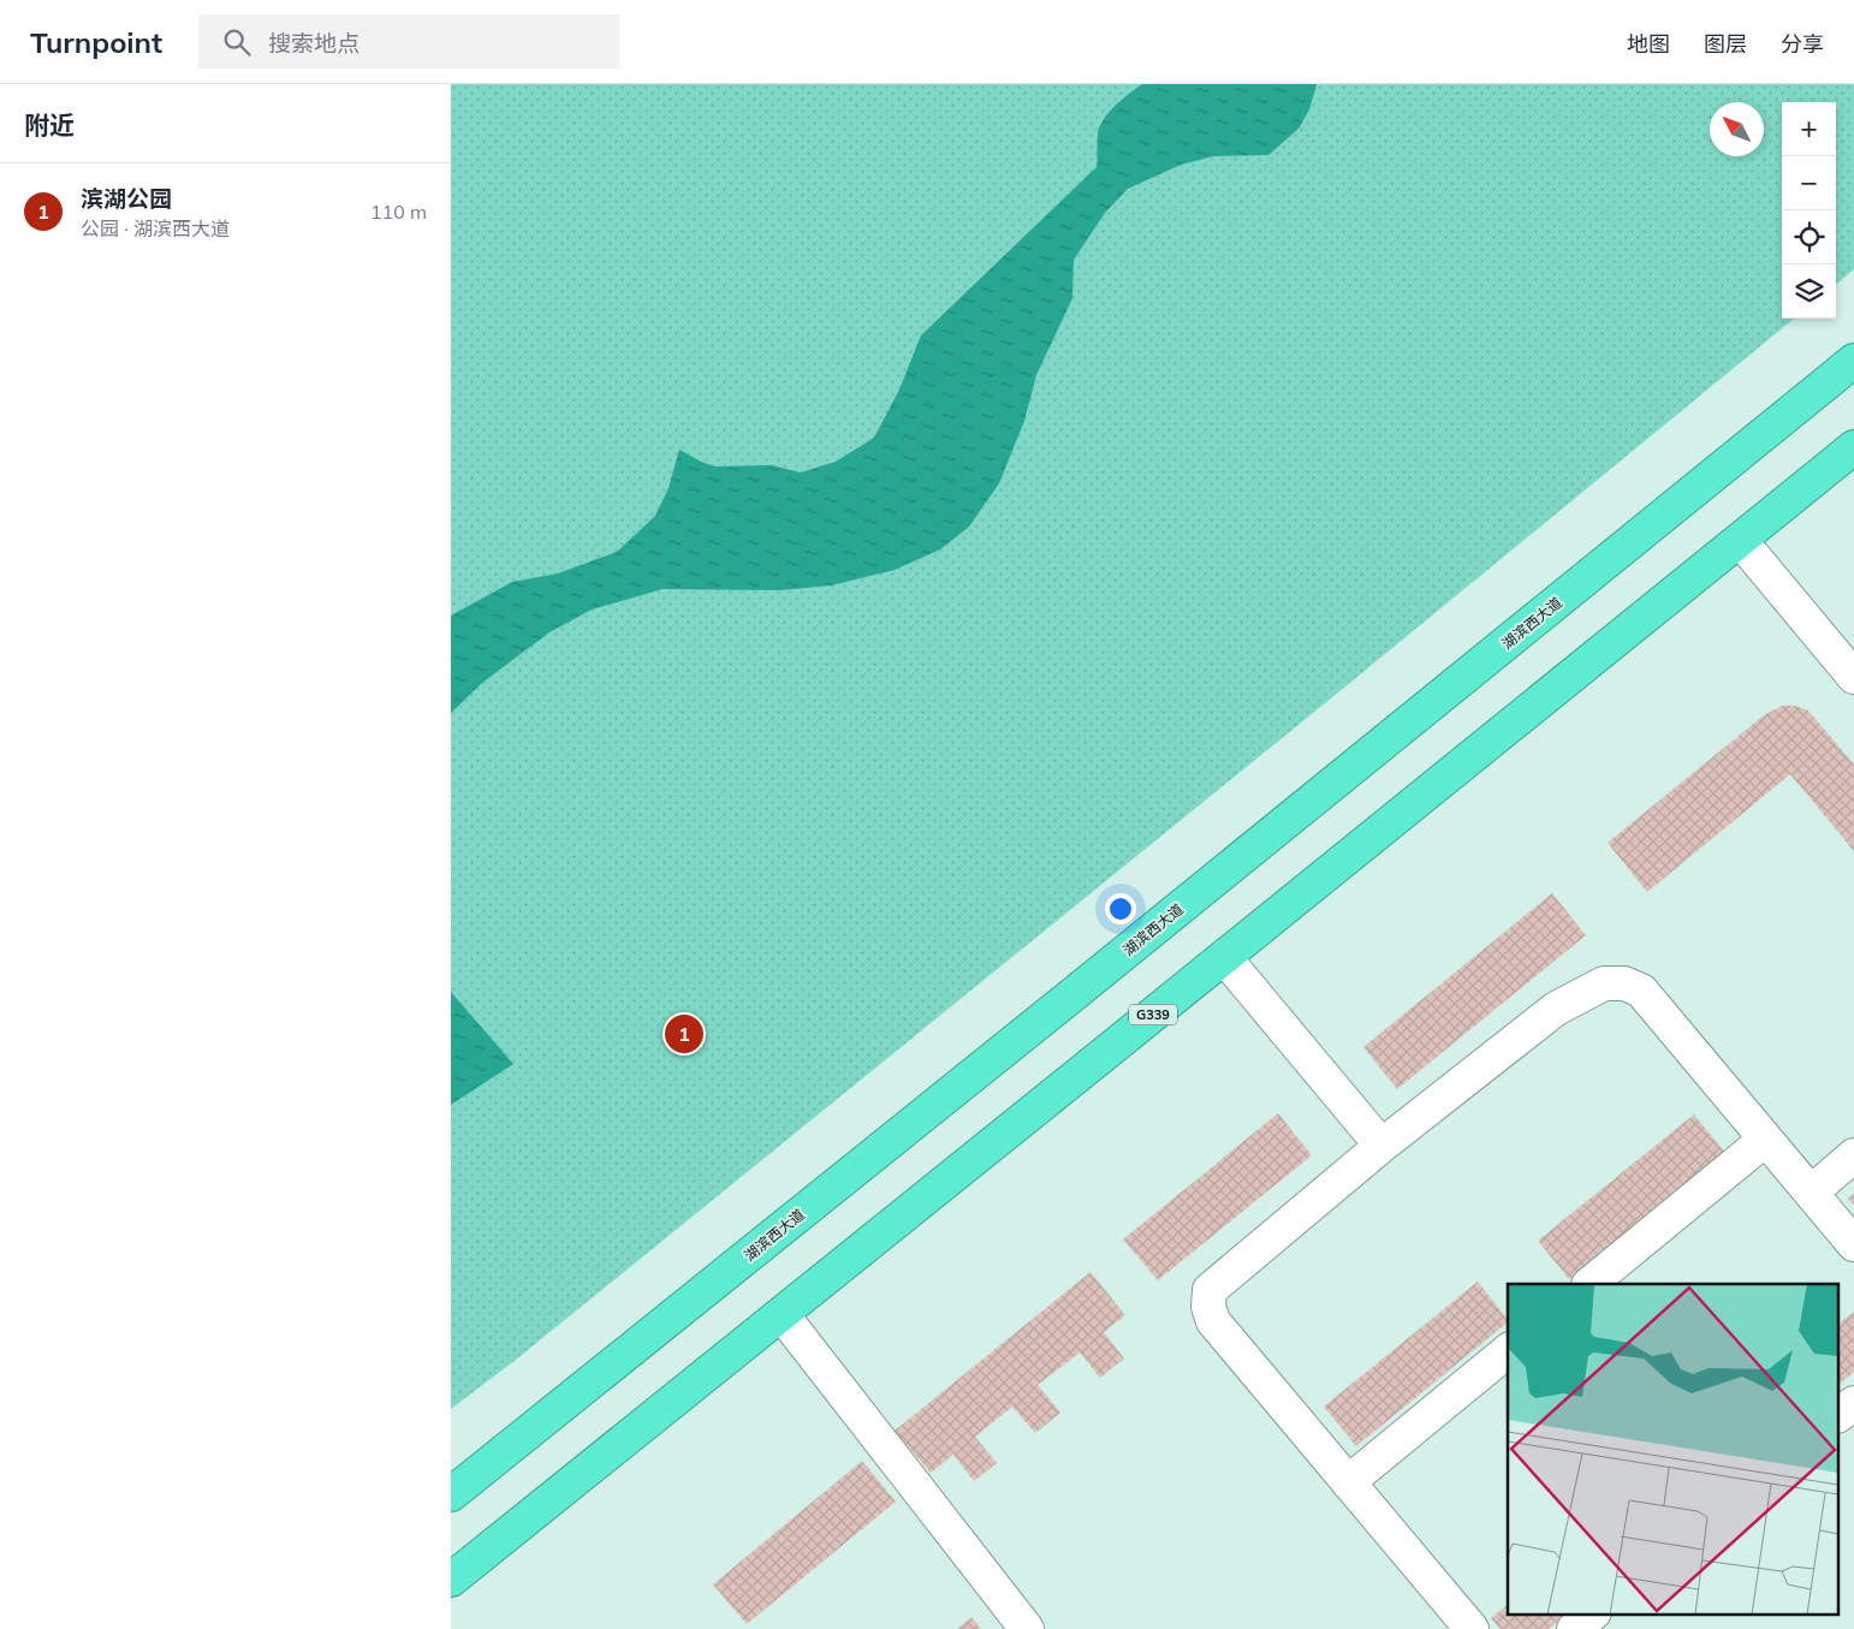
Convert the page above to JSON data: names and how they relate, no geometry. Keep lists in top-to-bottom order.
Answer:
{
  "streets": {
    "highway": ["湖滨西大道", "G339"]
  },
  "north": "top left",
  "page": {
    "header": "Turnpoint",
    "search": "搜索地点",
    "nav": ["地图", "图层", "分享"],
    "heading": "附近",
    "map_buttons": ["+", "−"],
    "list": [
      {
        "mark": "1",
        "name": "滨湖公园",
        "note": "公园 · 湖滨西大道",
        "value": "110 m"
      }
    ],
    "pins": "1"
  }
}
